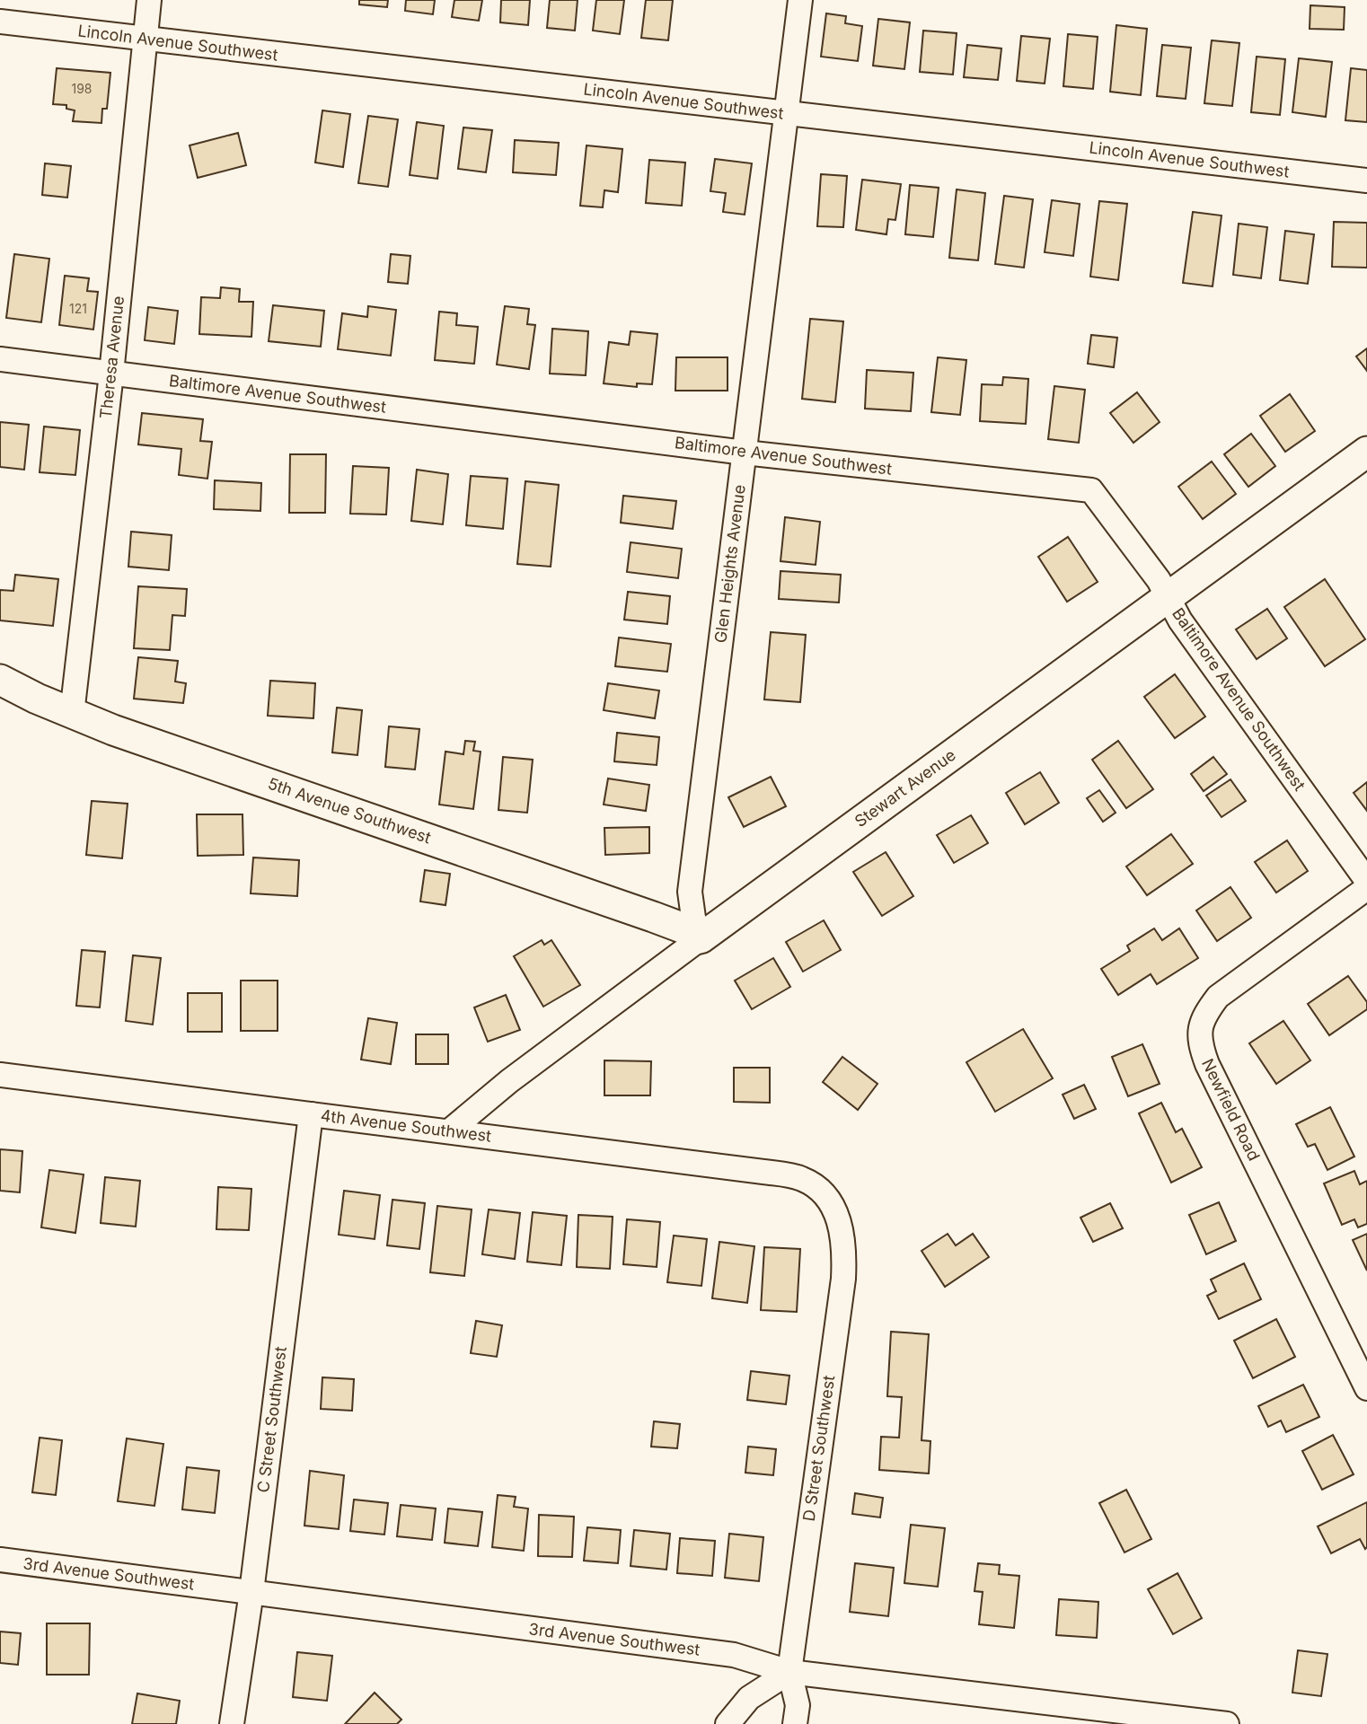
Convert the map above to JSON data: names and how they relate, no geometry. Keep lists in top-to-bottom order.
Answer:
{
  "streets": {
    "street": [
      "Lincoln Avenue Southwest",
      "Theresa Avenue",
      "Baltimore Avenue Southwest",
      "Glen Heights Avenue",
      "Stewart Avenue",
      "5th Avenue Southwest",
      "Newfield Road",
      "4th Avenue Southwest",
      "C Street Southwest",
      "D Street Southwest",
      "3rd Avenue Southwest"
    ]
  },
  "crossings": [
    ["Lincoln Avenue Southwest", "Theresa Avenue"],
    ["Lincoln Avenue Southwest", "Glen Heights Avenue"],
    ["Theresa Avenue", "Baltimore Avenue Southwest"],
    ["Theresa Avenue", "5th Avenue Southwest"],
    ["Baltimore Avenue Southwest", "Glen Heights Avenue"],
    ["Baltimore Avenue Southwest", "Stewart Avenue"],
    ["Glen Heights Avenue", "Stewart Avenue"],
    ["Glen Heights Avenue", "5th Avenue Southwest"],
    ["Stewart Avenue", "5th Avenue Southwest"],
    ["Stewart Avenue", "4th Avenue Southwest"],
    ["4th Avenue Southwest", "C Street Southwest"],
    ["4th Avenue Southwest", "D Street Southwest"],
    ["C Street Southwest", "3rd Avenue Southwest"],
    ["D Street Southwest", "3rd Avenue Southwest"]
  ],
  "house_numbers": ["198", "121"]
}
